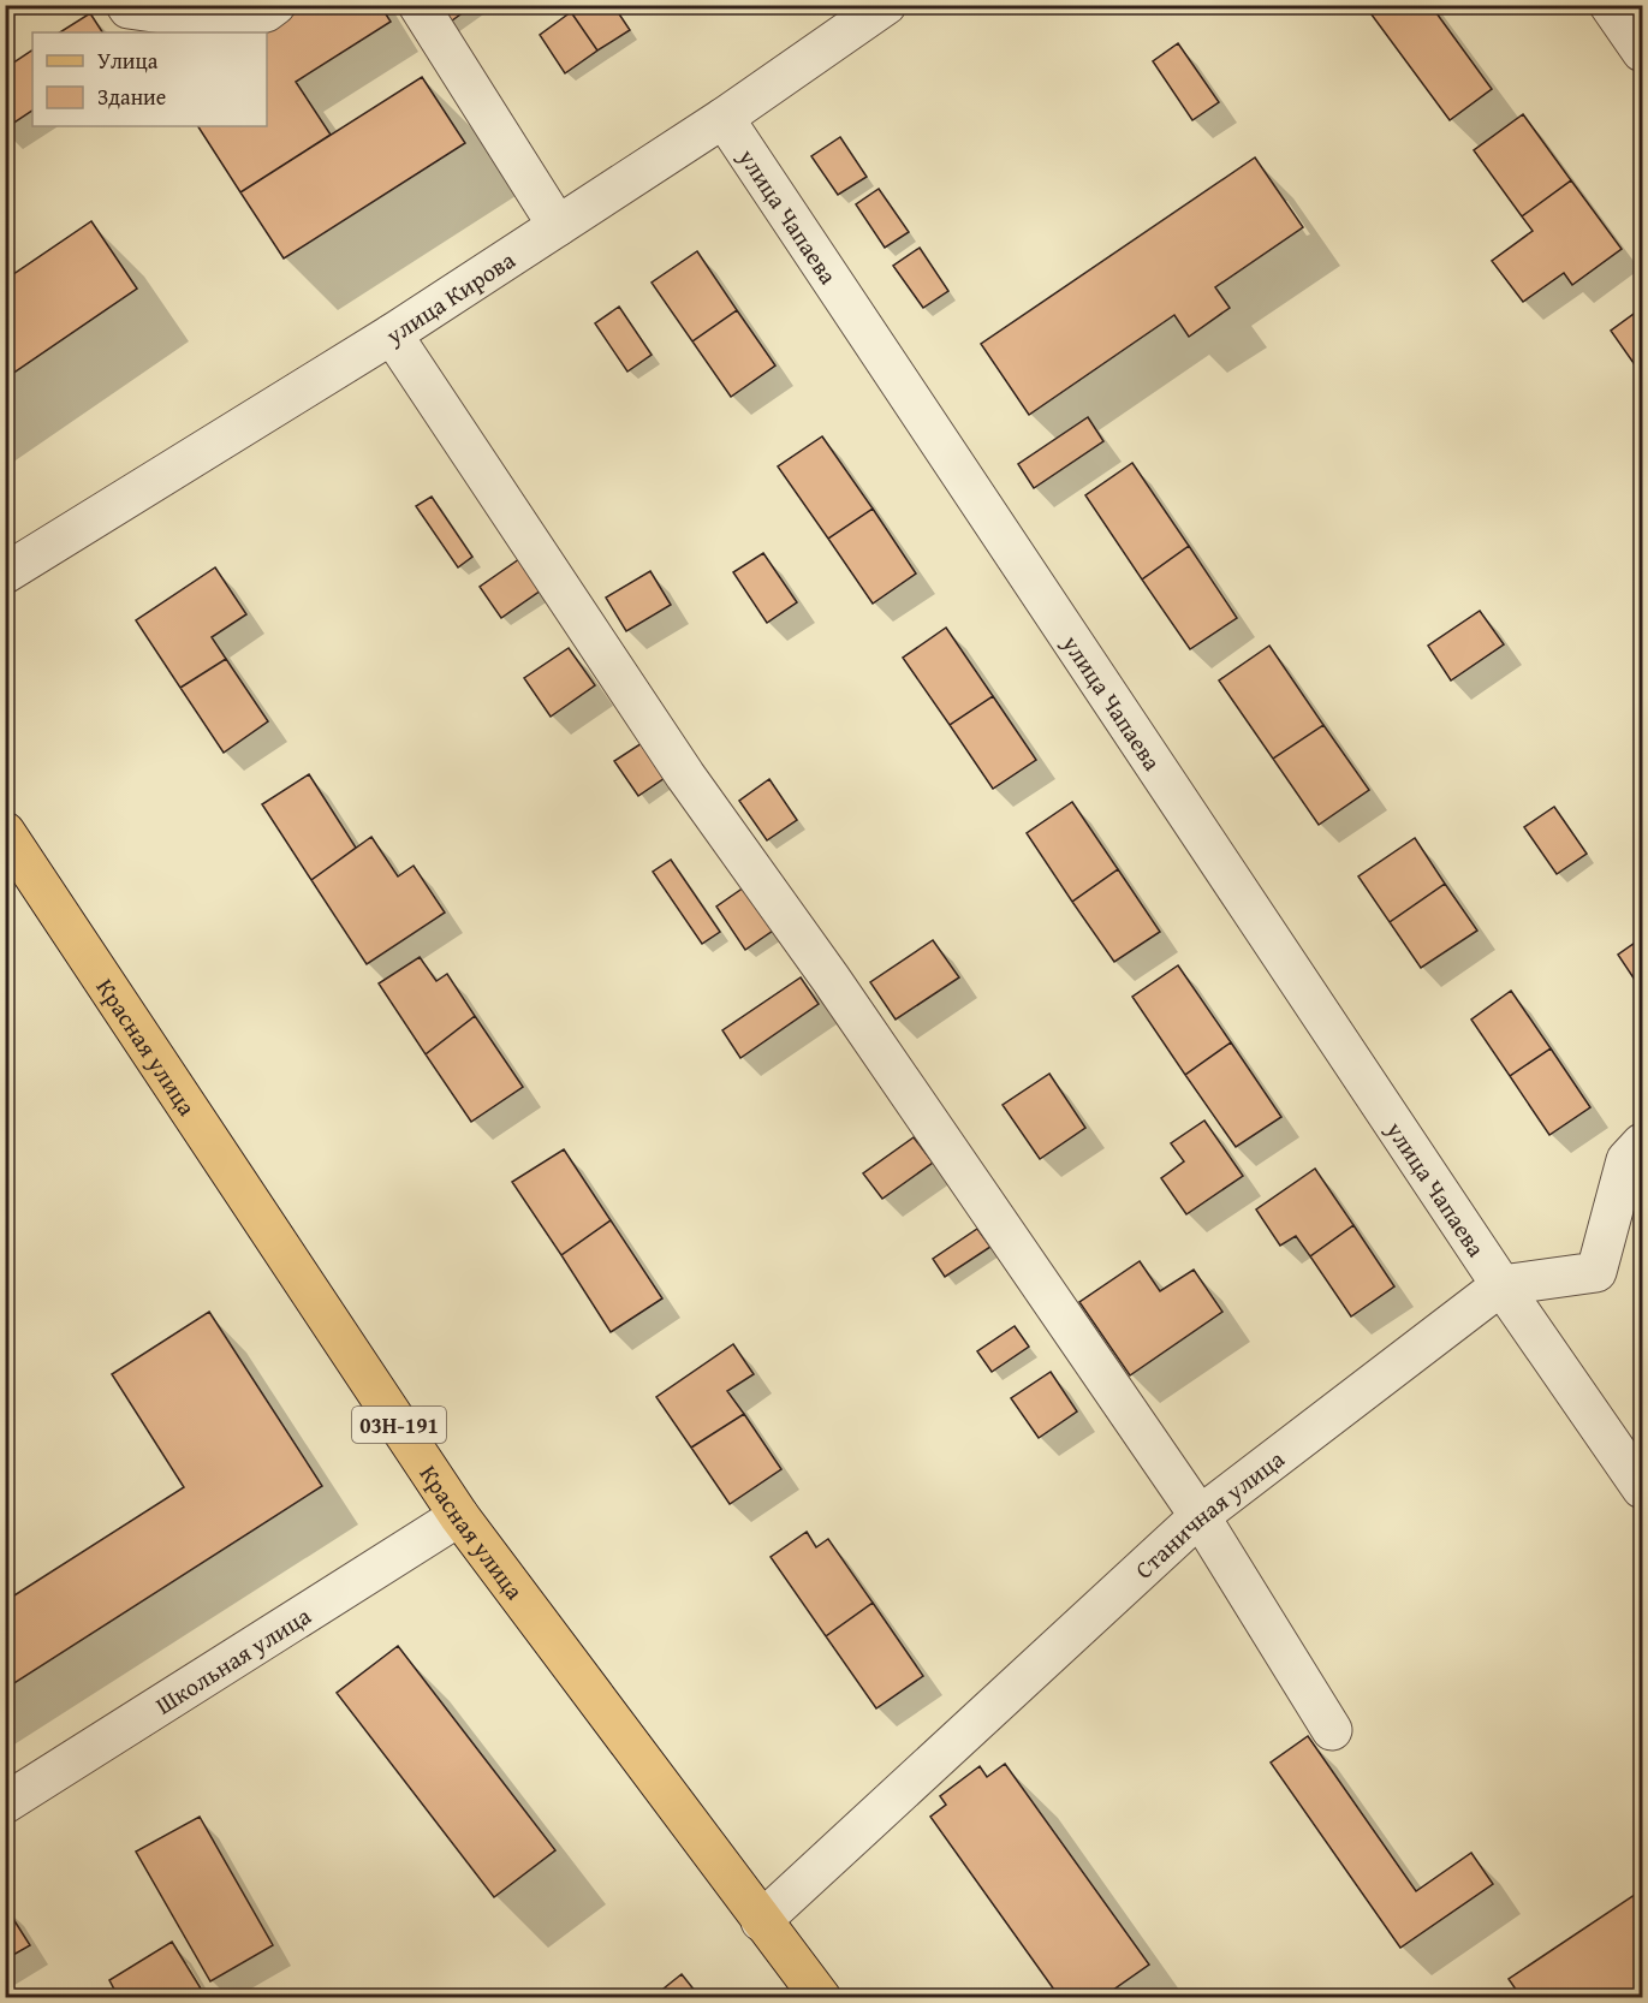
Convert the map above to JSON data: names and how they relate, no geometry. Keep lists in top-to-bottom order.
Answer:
{
  "streets": {
    "main road": ["Красная улица", "03Н-191"],
    "street": [
      "улица Чапаева",
      "улица Кирова",
      "Станичная улица",
      "Школьная улица"
    ]
  },
  "crossings": [
    ["улица Чапаева", "улица Кирова"],
    ["улица Чапаева", "Станичная улица"],
    ["Красная улица", "Станичная улица"],
    ["Красная улица", "Школьная улица"]
  ],
  "legend": ["Улица", "Здание"]
}
